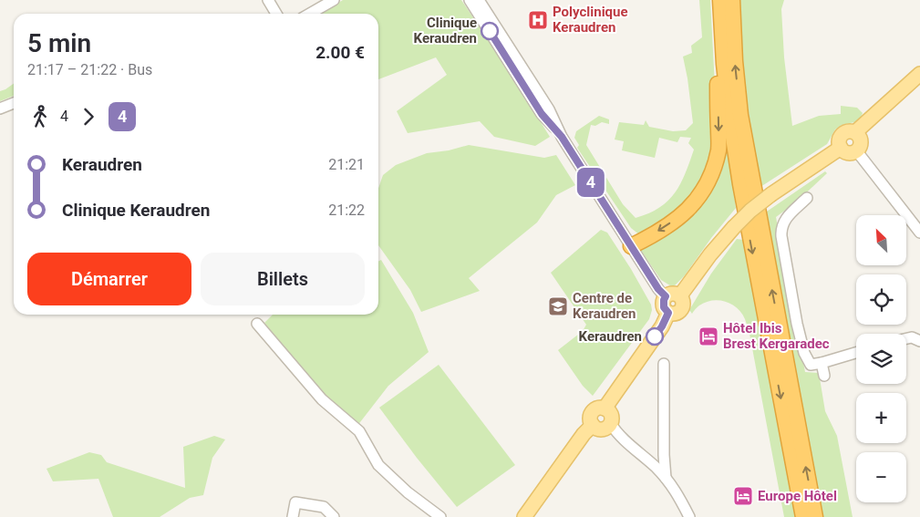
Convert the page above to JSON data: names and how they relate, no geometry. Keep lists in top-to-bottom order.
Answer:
{
  "places": {
    "hospital": ["Polyclinique Keraudren"],
    "other": ["Clinique Keraudren", "Keraudren"],
    "school or university": ["Centre de Keraudren"],
    "hotel": ["Hôtel Ibis Brest Kergaradec", "Europe Hôtel"]
  },
  "lines": ["bus line 4"],
  "north": "top left",
  "page": {
    "on_map": "4",
    "heading": ["5 min", "21:17 – 21:22 · Bus", "2.00 €"],
    "legs": ["4", "4"],
    "list": [
      {
        "name": "Keraudren",
        "value": "21:21"
      },
      {
        "name": "Clinique Keraudren",
        "value": "21:22"
      }
    ],
    "map_buttons": ["+", "−"],
    "buttons": ["Démarrer", "Billets"]
  }
}
